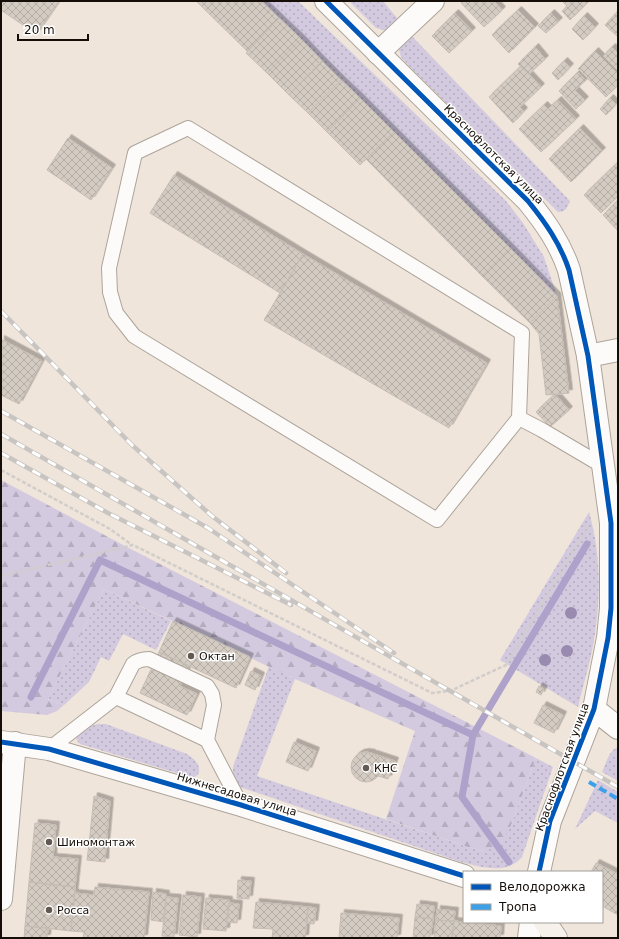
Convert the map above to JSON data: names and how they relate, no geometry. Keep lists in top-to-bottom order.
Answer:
{
  "streets": {
    "street": ["Краснофлотская улица", "Нижнесадовая улица"]
  },
  "places": [
    "Октан",
    "КНС",
    "Шиномонтаж",
    "Росса"
  ],
  "legend": ["Велодорожка", "Тропа"],
  "scale_bar": "20 m"
}
